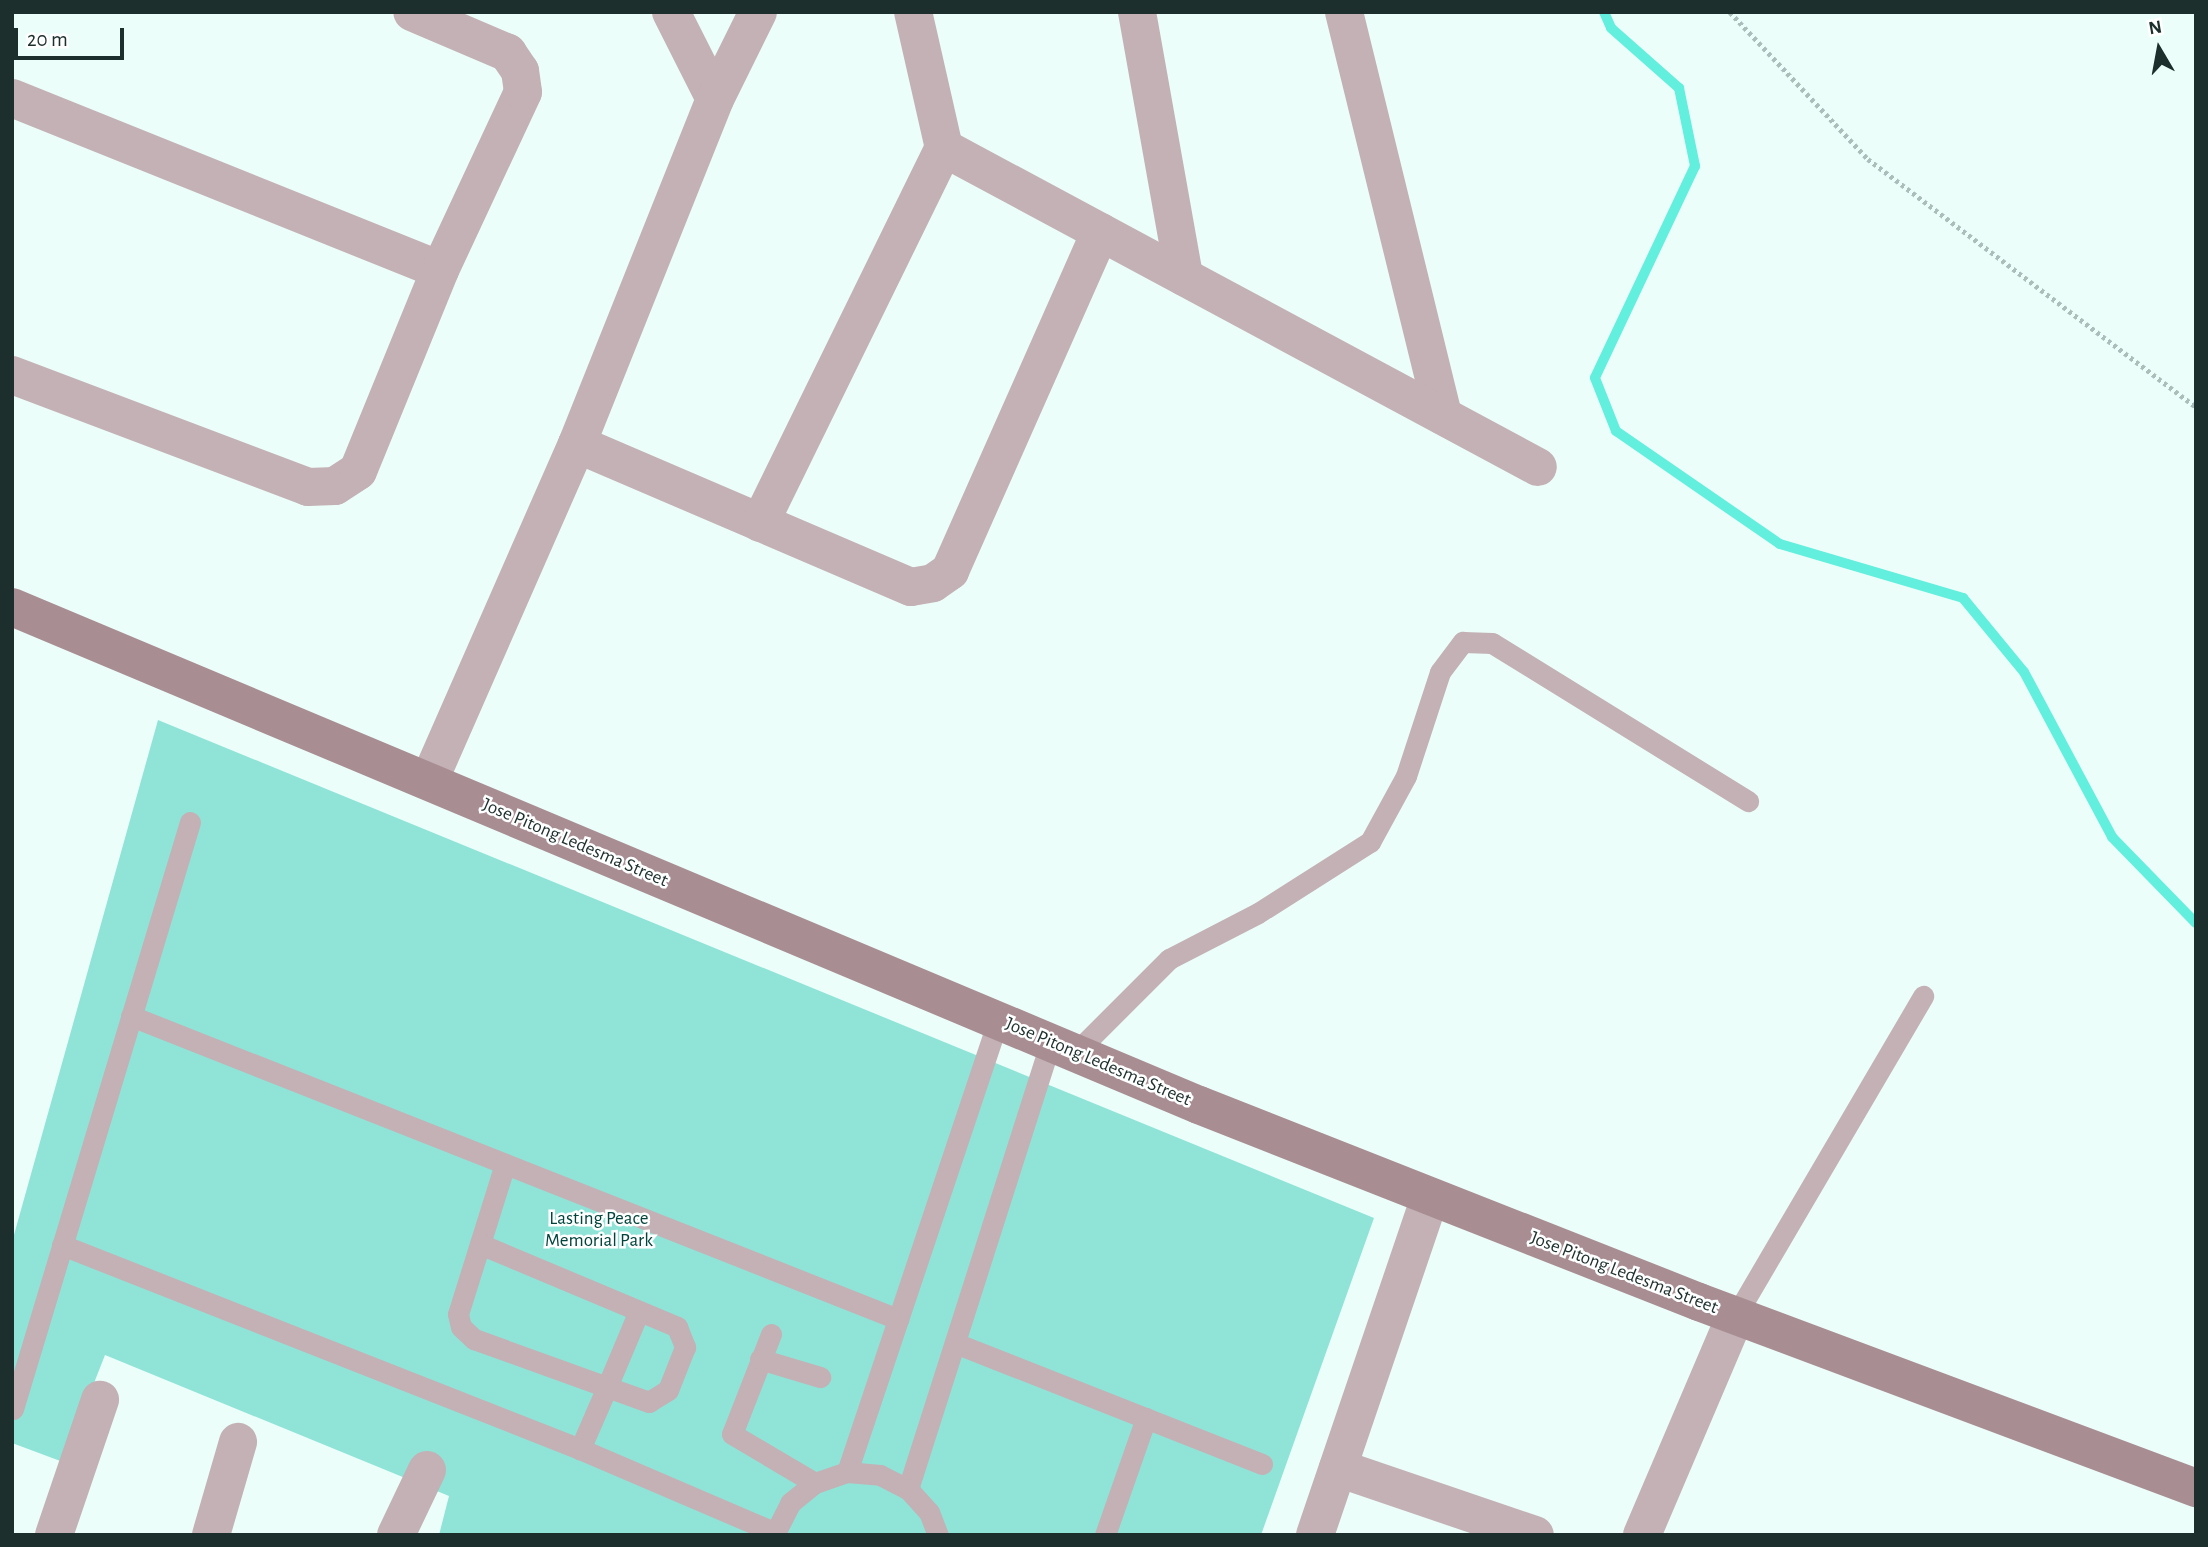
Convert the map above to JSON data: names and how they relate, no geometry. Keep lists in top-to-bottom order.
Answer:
{
  "streets": {
    "main road": ["Jose Pitong Ledesma Street"]
  },
  "parks": ["Lasting Peace Memorial Park"],
  "scale_bar": "20 m",
  "north": "top"
}
